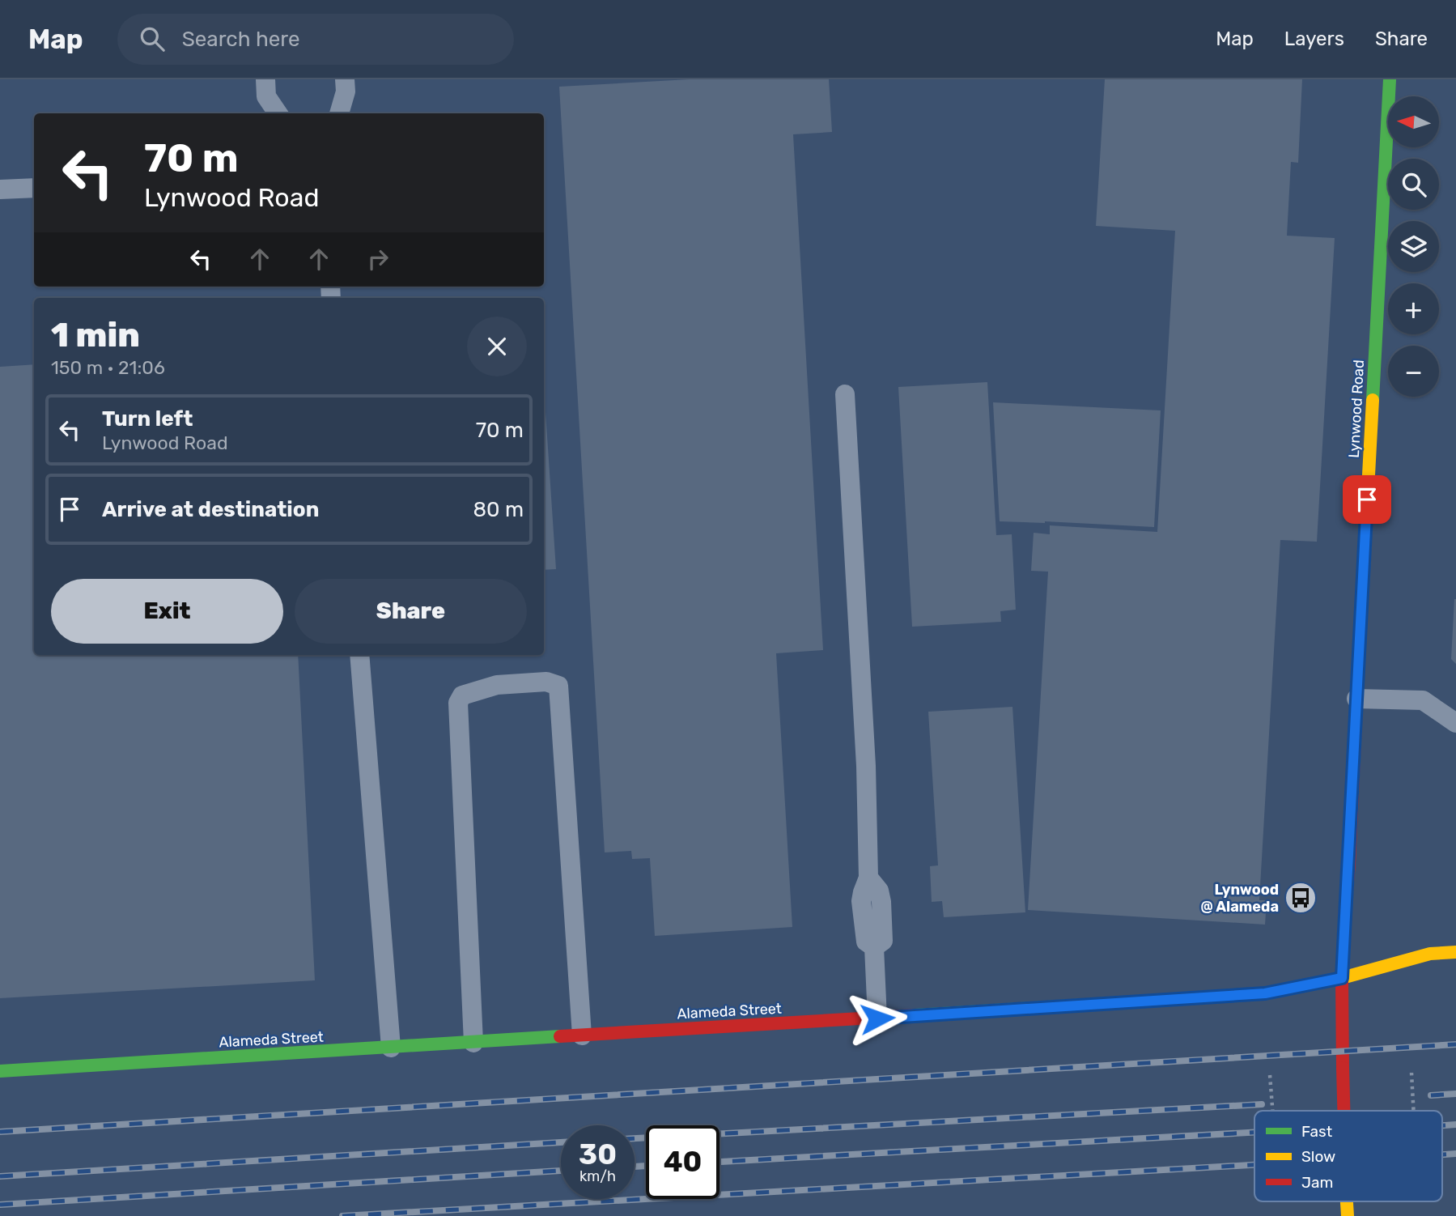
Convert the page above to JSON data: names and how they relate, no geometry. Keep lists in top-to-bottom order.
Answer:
{
  "streets": {
    "street": ["Lynwood Road", "Alameda Street"]
  },
  "crossings": [
    ["Lynwood Road", "Alameda Street"]
  ],
  "places": {
    "bus stop": ["Lynwood @ Alameda"]
  },
  "legend": ["Fast", "Slow", "Jam"],
  "north": "left",
  "page": {
    "header": "Map",
    "search": "Search here",
    "nav": ["Map", "Layers", "Share"],
    "map_buttons": ["+", "−"],
    "turn": ["70 m", "Lynwood Road"],
    "heading": ["1 min", "150 m · 21:06"],
    "list": [
      {
        "name": "Turn left",
        "note": "Lynwood Road",
        "value": "70 m"
      },
      {
        "name": "Arrive at destination",
        "value": "80 m"
      }
    ],
    "buttons": ["Exit", "Share"],
    "speed": "30 km/h",
    "limit": "40"
  }
}
